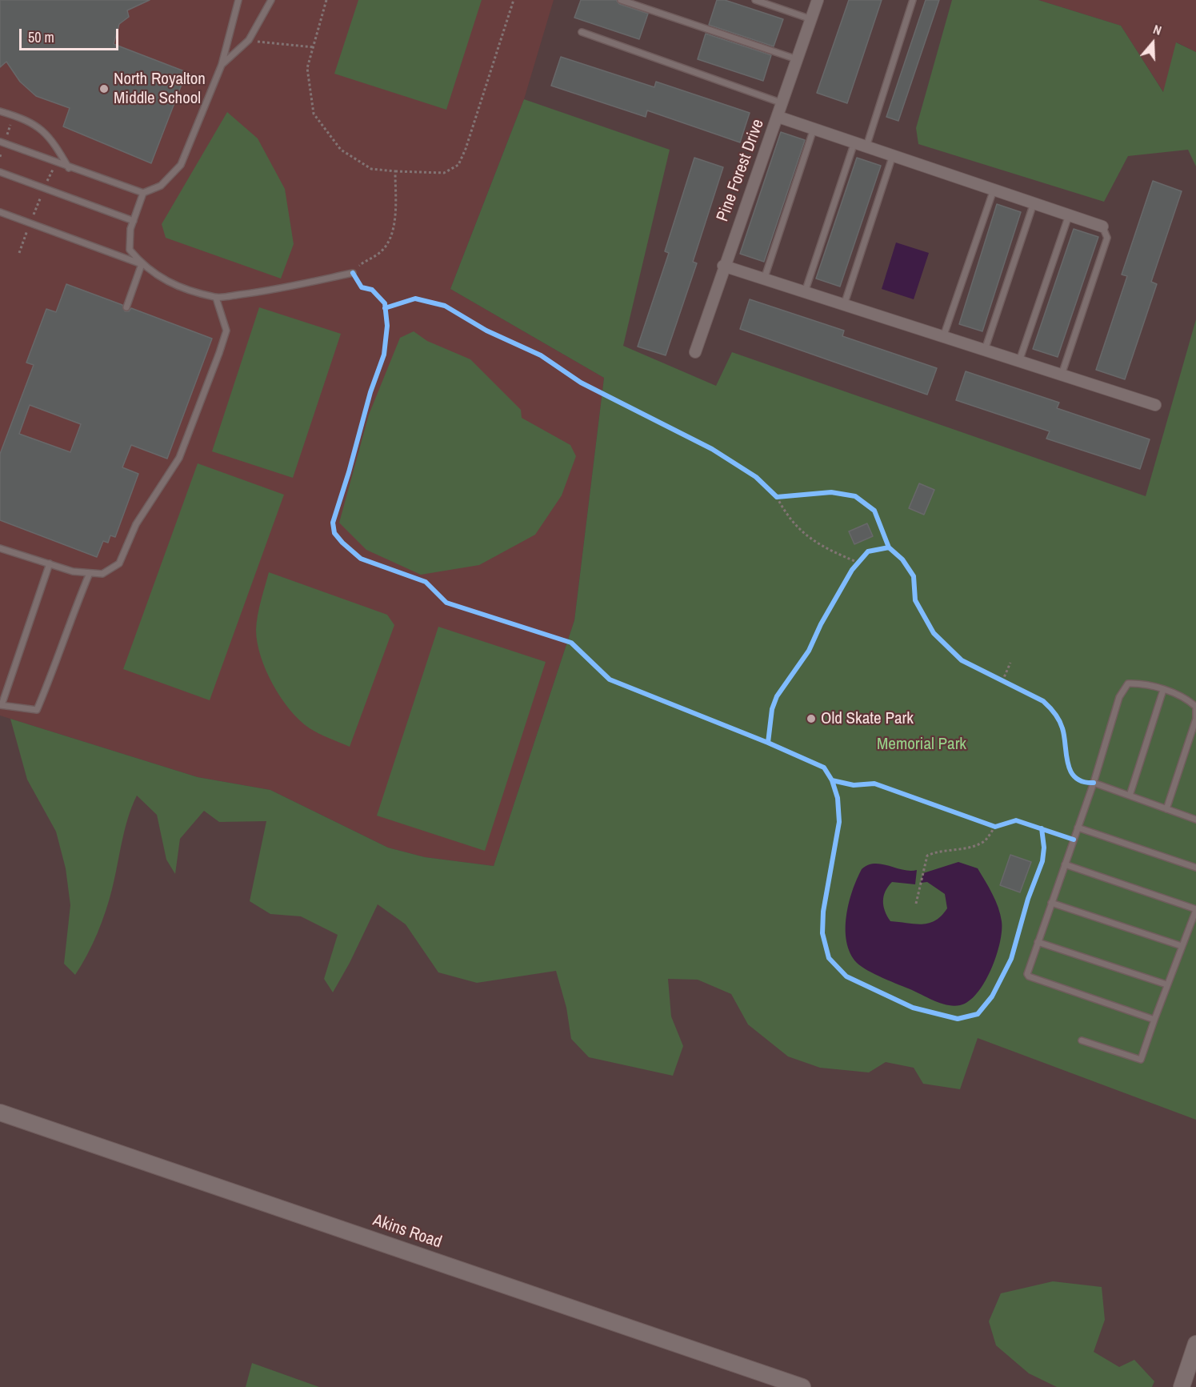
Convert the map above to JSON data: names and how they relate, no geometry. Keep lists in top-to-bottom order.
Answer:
{
  "streets": {
    "street": ["Pine Forest Drive", "Akins Road"]
  },
  "parks": ["Memorial Park"],
  "places": ["North Royalton Middle School", "Old Skate Park"],
  "scale_bar": "50 m",
  "north": "top"
}
